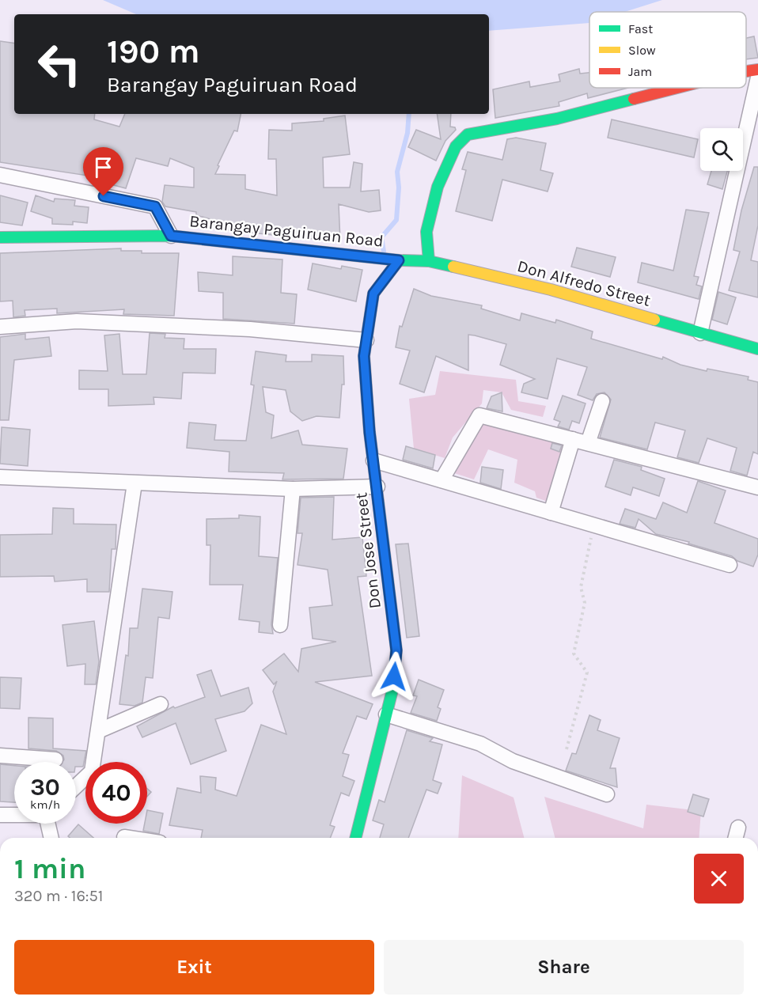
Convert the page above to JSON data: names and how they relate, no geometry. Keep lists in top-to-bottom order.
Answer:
{
  "streets": {
    "street": ["Barangay Paguiruan Road", "Don Alfredo Street", "Don Jose Street"]
  },
  "crossings": [
    ["Barangay Paguiruan Road", "Don Alfredo Street"],
    ["Barangay Paguiruan Road", "Don Jose Street"],
    ["Don Alfredo Street", "Don Jose Street"]
  ],
  "legend": ["Fast", "Slow", "Jam"],
  "page": {
    "turn": ["190 m", "Barangay Paguiruan Road"],
    "speed": "30 km/h",
    "limit": "40",
    "heading": ["1 min", "320 m · 16:51"],
    "buttons": ["Exit", "Share"]
  }
}
